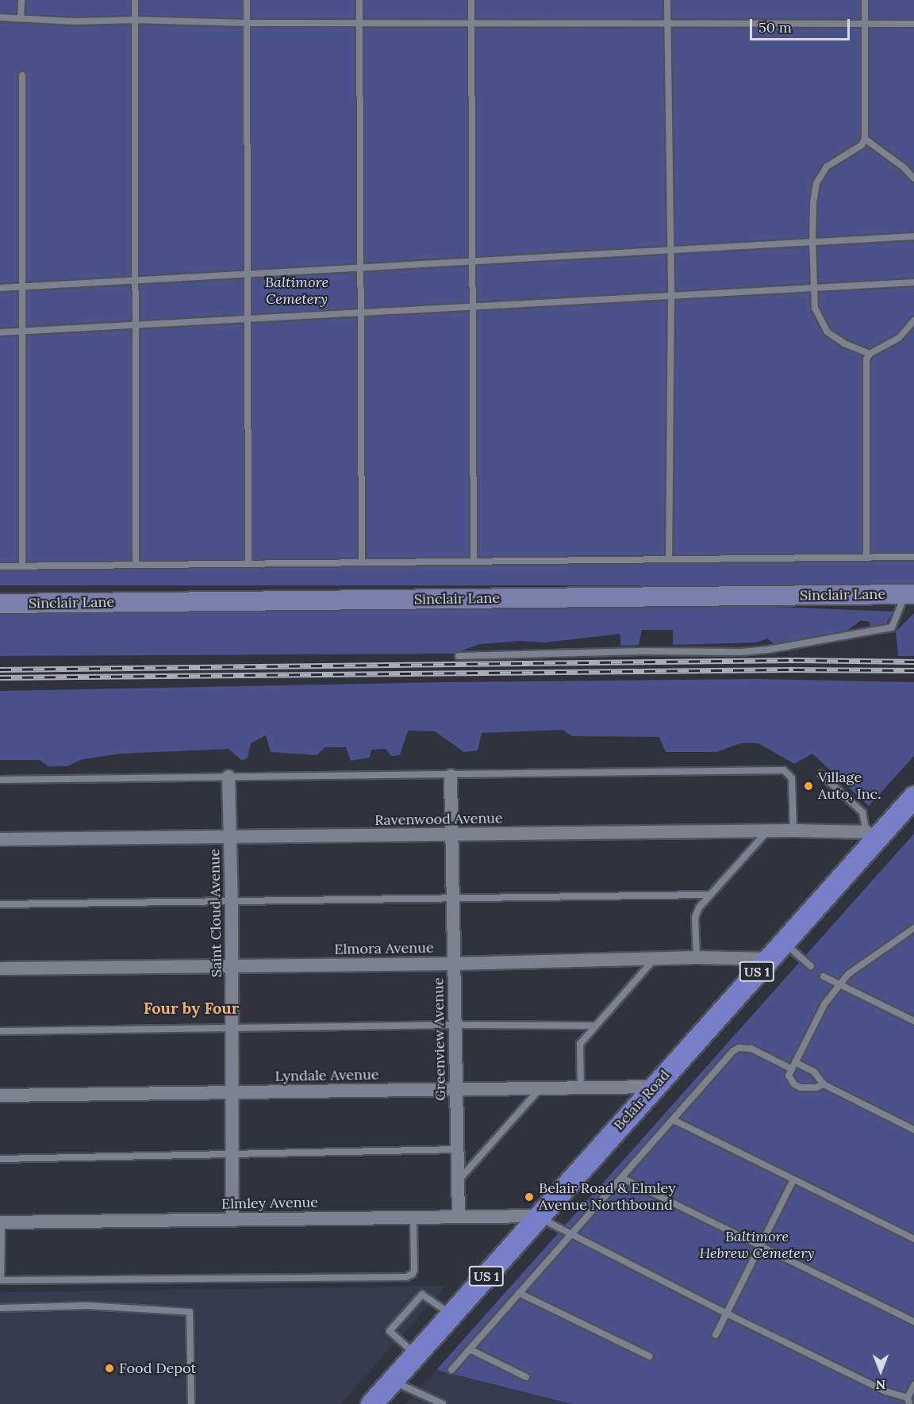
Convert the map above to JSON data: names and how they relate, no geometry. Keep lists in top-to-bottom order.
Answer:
{
  "streets": {
    "main road": ["Sinclair Lane", "US 1", "Belair Road"],
    "street": [
      "Ravenwood Avenue",
      "Saint Cloud Avenue",
      "Elmora Avenue",
      "Greenview Avenue",
      "Lyndale Avenue",
      "Elmley Avenue"
    ]
  },
  "crossings": [
    ["Ravenwood Avenue", "Saint Cloud Avenue"],
    ["Ravenwood Avenue", "Greenview Avenue"],
    ["Ravenwood Avenue", "Belair Road"],
    ["Saint Cloud Avenue", "Elmora Avenue"],
    ["Saint Cloud Avenue", "Lyndale Avenue"],
    ["Saint Cloud Avenue", "Elmley Avenue"],
    ["Elmora Avenue", "Greenview Avenue"],
    ["Elmora Avenue", "Belair Road"],
    ["Greenview Avenue", "Lyndale Avenue"],
    ["Greenview Avenue", "Elmley Avenue"],
    ["Lyndale Avenue", "Belair Road"],
    ["Belair Road", "Elmley Avenue"]
  ],
  "districts": ["Four by Four"],
  "parks": ["Baltimore Cemetery", "Baltimore Hebrew Cemetery"],
  "places": ["Village Auto, Inc.", "Belair Road & Elmley Avenue Northbound", "Food Depot"],
  "scale_bar": "50 m",
  "north": "bottom"
}
